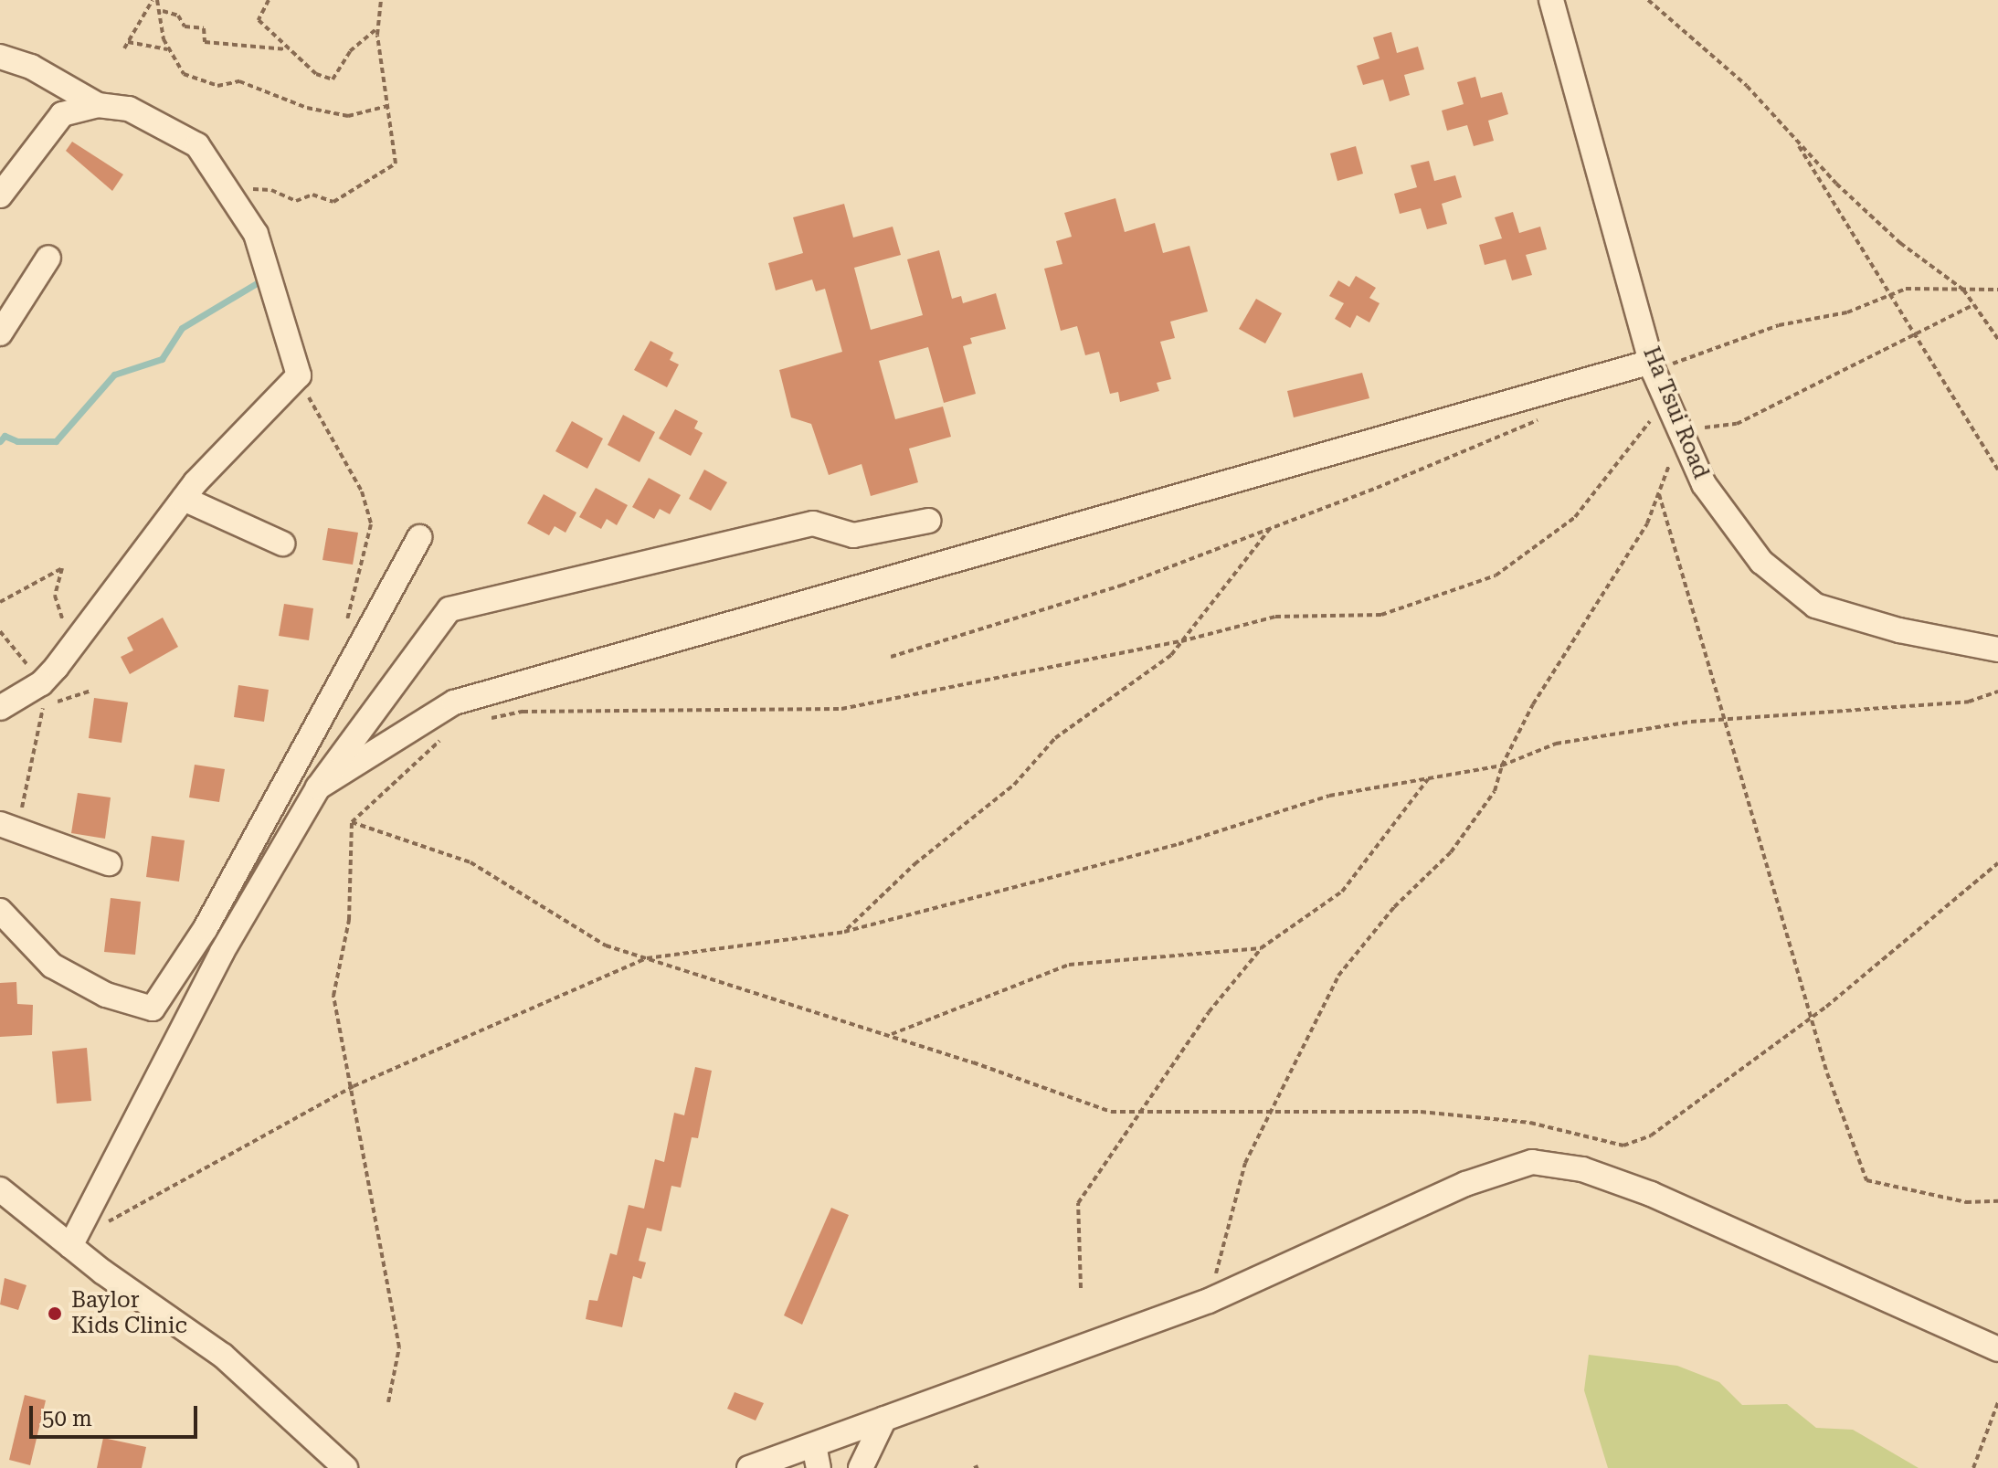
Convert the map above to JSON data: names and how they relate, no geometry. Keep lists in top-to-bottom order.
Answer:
{
  "streets": {
    "street": ["Ha Tsui Road"]
  },
  "places": ["Baylor Kids Clinic"],
  "scale_bar": "50 m"
}
